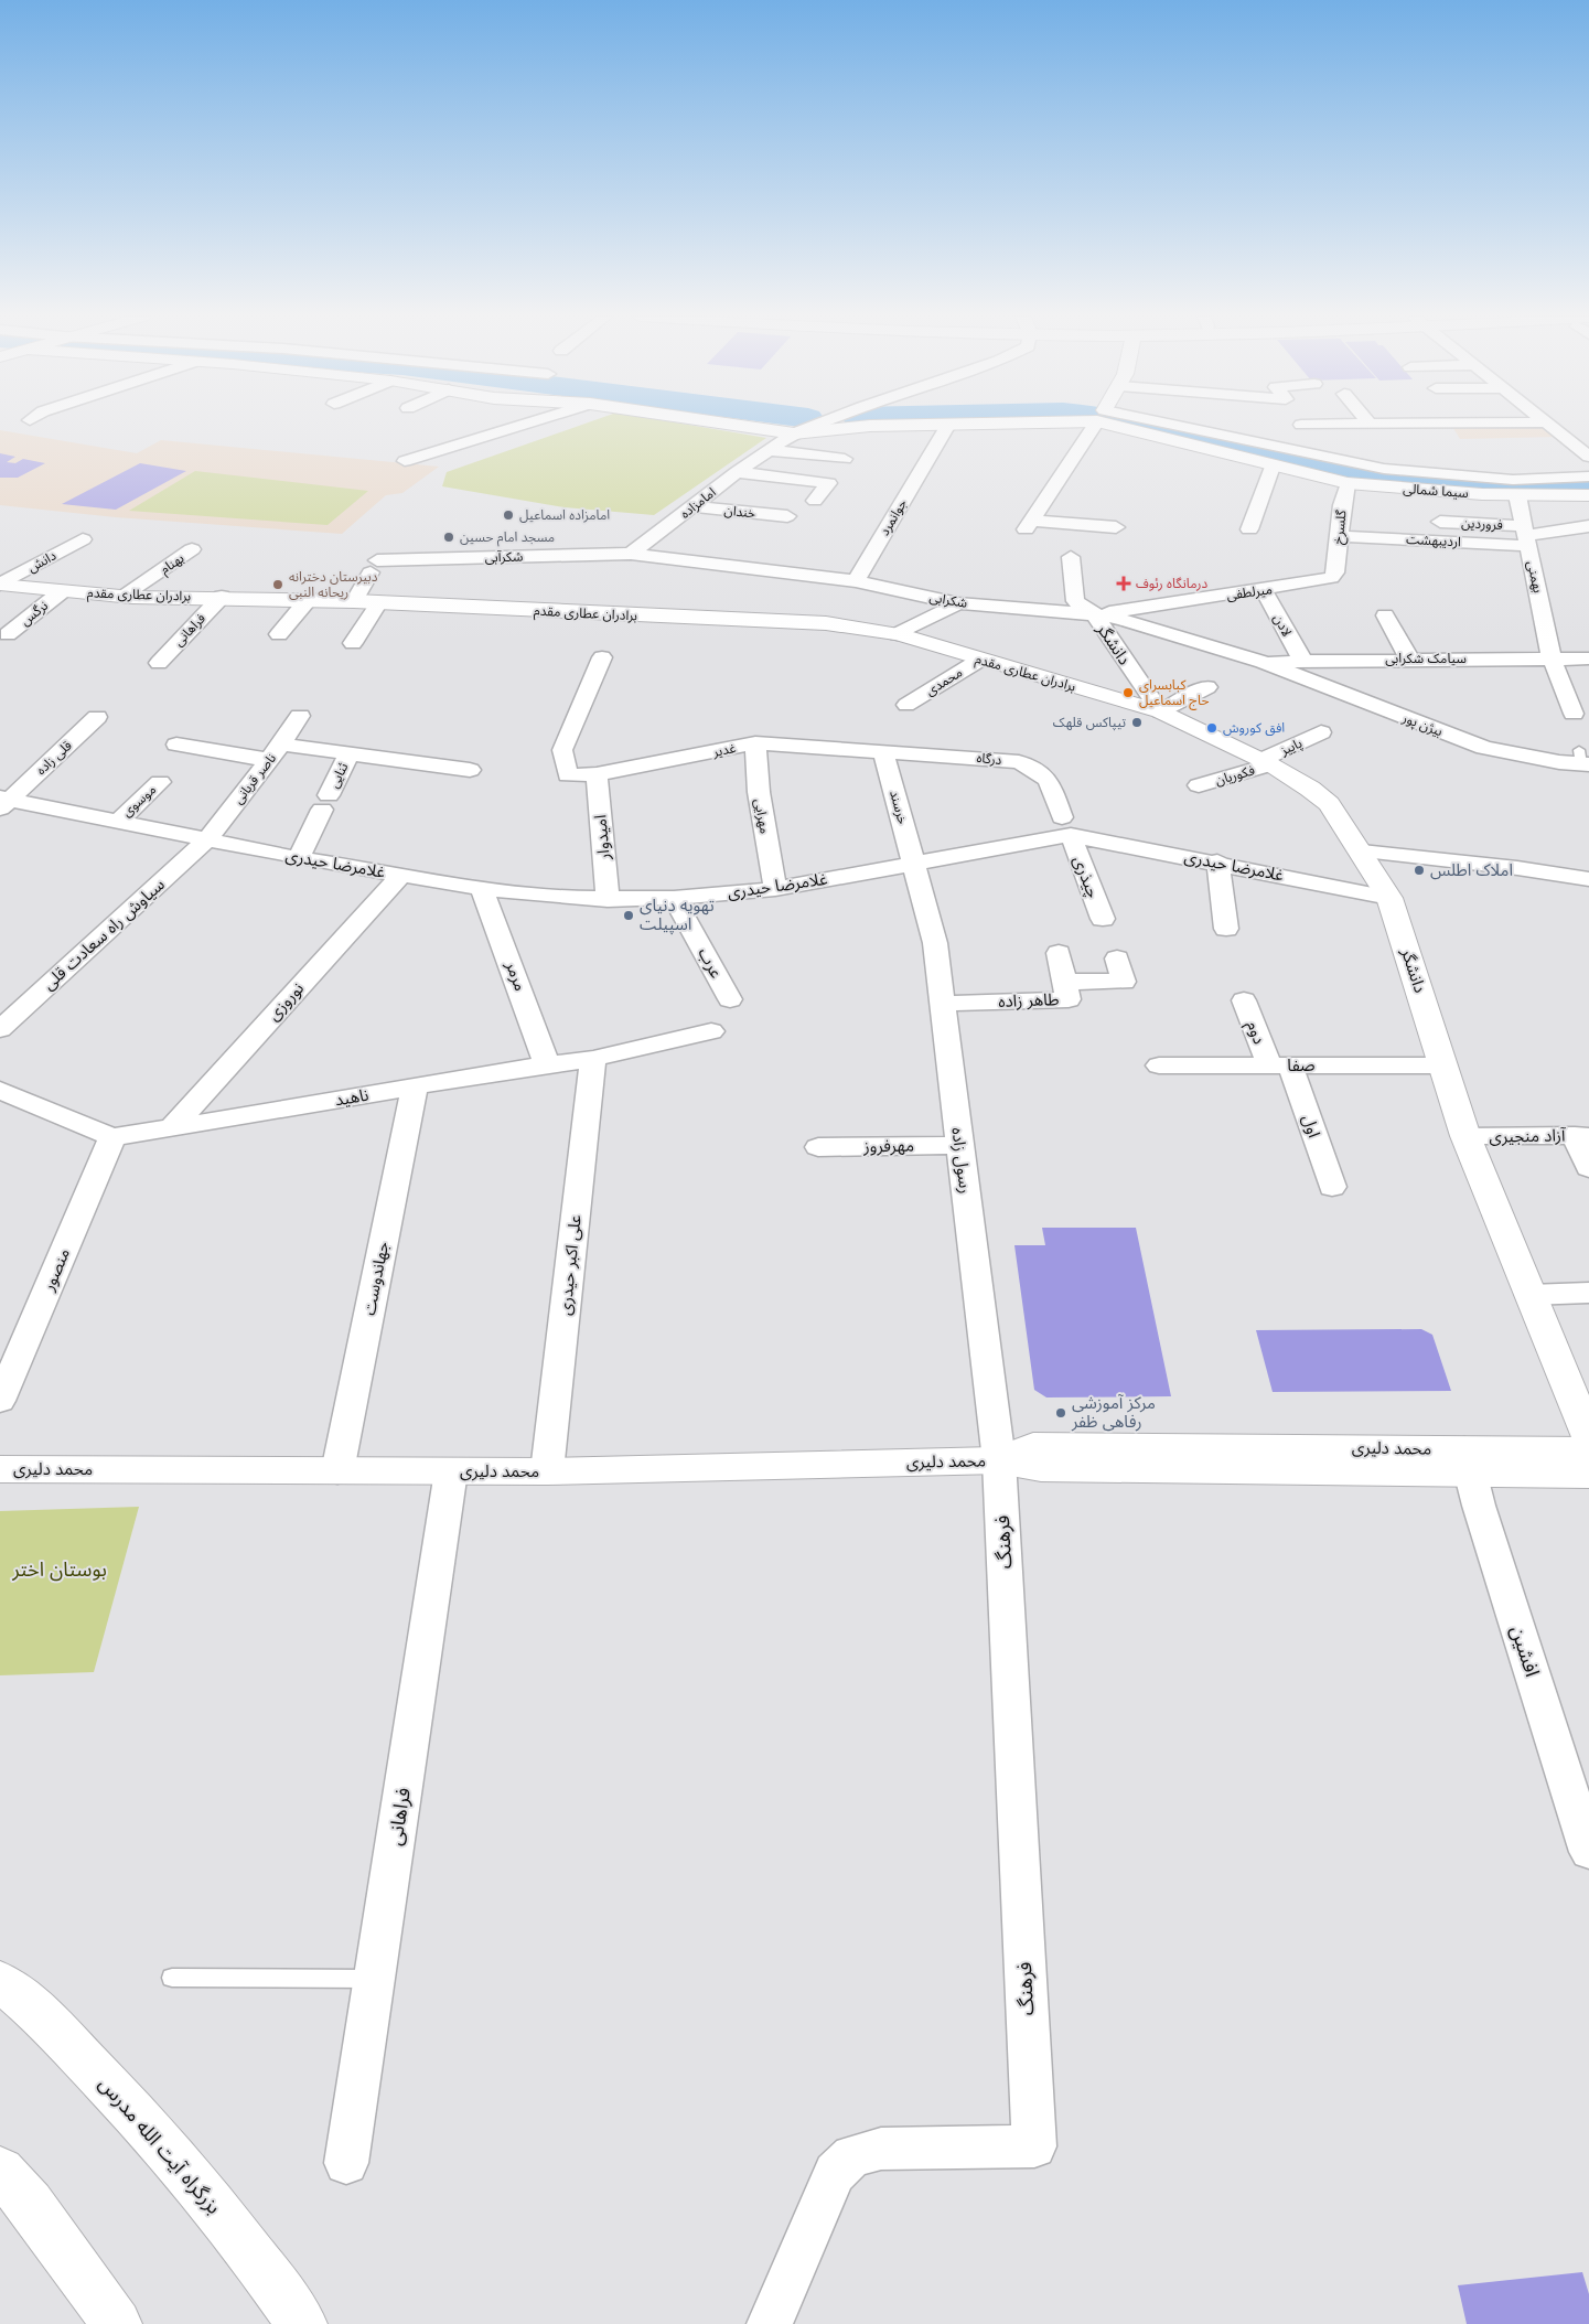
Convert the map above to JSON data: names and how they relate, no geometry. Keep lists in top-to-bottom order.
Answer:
{
  "streets": {
    "main road": [
      "سیما شمالی",
      "برادران عطاری مقدم",
      "دانشگر",
      "محمد دلیری",
      "بزرگراه آیت الله مدرس"
    ],
    "street": [
      "امامزاده",
      "خندان",
      "جوانمرد",
      "فروردین",
      "گلسرخ",
      "اردیبهشت",
      "شکرآبی",
      "دانش",
      "بهنام",
      "بهمنی",
      "میرلطفی",
      "شکرابی",
      "نرگس",
      "لادن",
      "فراهانی",
      "سیامک شکرابی",
      "محمدی",
      "بیژن پور",
      "پاییز",
      "غدیر",
      "قلی زاده",
      "درگاه",
      "ثنایی",
      "فکوریان",
      "ناصر قربانی",
      "موسوی",
      "خرسند",
      "مهرایی",
      "امیدوار",
      "غلامرضا حیدری",
      "چیذری",
      "سیاوش راه سعادت قلی",
      "عرب",
      "مرمر",
      "طاهر زاده",
      "نوروزی",
      "دوم",
      "صفا",
      "ناهید",
      "اول",
      "آزاد منجیری",
      "مهرفروز",
      "رسول زاده",
      "علی اکبر حیدری",
      "منصور",
      "جهاندوست",
      "فرهنگ",
      "افشین"
    ]
  },
  "crossings": [
    ["سیما شمالی", "امامزاده"],
    ["سیما شمالی", "جوانمرد"],
    ["سیما شمالی", "گلسرخ"],
    ["سیما شمالی", "بهمنی"],
    ["امامزاده", "خندان"],
    ["امامزاده", "شکرآبی"],
    ["امامزاده", "شکرابی"],
    ["جوانمرد", "شکرابی"],
    ["فروردین", "اردیبهشت"],
    ["فروردین", "بهمنی"],
    ["گلسرخ", "اردیبهشت"],
    ["گلسرخ", "میرلطفی"],
    ["اردیبهشت", "بهمنی"],
    ["شکرآبی", "برادران عطاری مقدم"],
    ["شکرآبی", "شکرابی"],
    ["دانش", "برادران عطاری مقدم"],
    ["بهنام", "برادران عطاری مقدم"],
    ["بهمنی", "سیامک شکرابی"],
    ["میرلطفی", "شکرابی"],
    ["میرلطفی", "لادن"],
    ["میرلطفی", "دانشگر"],
    ["برادران عطاری مقدم", "نرگس"],
    ["برادران عطاری مقدم", "فراهانی"],
    ["برادران عطاری مقدم", "دانشگر"],
    ["برادران عطاری مقدم", "محمدی"],
    ["شکرابی", "دانشگر"],
    ["شکرابی", "سیامک شکرابی"],
    ["شکرابی", "بیژن پور"],
    ["لادن", "سیامک شکرابی"],
    ["فراهانی", "محمد دلیری"],
    ["دانشگر", "پاییز"],
    ["دانشگر", "فکوریان"],
    ["دانشگر", "غلامرضا حیدری"],
    ["دانشگر", "صفا"],
    ["دانشگر", "آزاد منجیری"],
    ["سیامک شکرابی", "بیژن پور"],
    ["پاییز", "فکوریان"],
    ["غدیر", "درگاه"],
    ["غدیر", "خرسند"],
    ["غدیر", "مهرایی"],
    ["غدیر", "امیدوار"],
    ["قلی زاده", "غلامرضا حیدری"],
    ["درگاه", "خرسند"],
    ["درگاه", "غلامرضا حیدری"],
    ["درگاه", "چیذری"],
    ["ثنایی", "غلامرضا حیدری"],
    ["ناصر قربانی", "غلامرضا حیدری"],
    ["ناصر قربانی", "سیاوش راه سعادت قلی"],
    ["موسوی", "غلامرضا حیدری"],
    ["خرسند", "غلامرضا حیدری"],
    ["خرسند", "رسول زاده"],
    ["مهرایی", "غلامرضا حیدری"],
    ["امیدوار", "غلامرضا حیدری"],
    ["غلامرضا حیدری", "چیذری"],
    ["غلامرضا حیدری", "سیاوش راه سعادت قلی"],
    ["غلامرضا حیدری", "عرب"],
    ["غلامرضا حیدری", "مرمر"],
    ["غلامرضا حیدری", "نوروزی"],
    ["غلامرضا حیدری", "رسول زاده"],
    ["مرمر", "ناهید"],
    ["طاهر زاده", "رسول زاده"],
    ["نوروزی", "ناهید"],
    ["دوم", "صفا"],
    ["دوم", "اول"],
    ["صفا", "اول"],
    ["ناهید", "علی اکبر حیدری"],
    ["ناهید", "منصور"],
    ["ناهید", "جهاندوست"],
    ["مهرفروز", "رسول زاده"],
    ["رسول زاده", "محمد دلیری"],
    ["رسول زاده", "فرهنگ"],
    ["علی اکبر حیدری", "محمد دلیری"],
    ["جهاندوست", "محمد دلیری"],
    ["محمد دلیری", "فرهنگ"],
    ["محمد دلیری", "افشین"]
  ],
  "parks": ["بوستان اختر"],
  "places": {
    "other": [
      "امامزاده اسماعیل",
      "مسجد امام حسین",
      "دبیرستان دخترانه ریحانه النبی",
      "کبابسرای حاج اسماعیل",
      "تیپاکس قلهک",
      "افق کوروش",
      "املاک اطلس",
      "تهویه دنیای اسپیلت",
      "مرکز آموزشی رفاهی ظفر"
    ],
    "health": ["درمانگاه رئوف"]
  }
}
